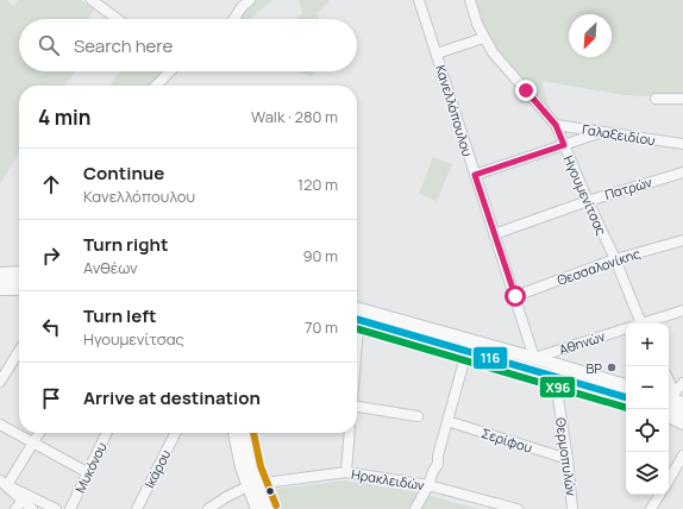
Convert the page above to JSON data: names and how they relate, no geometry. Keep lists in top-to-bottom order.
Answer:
{
  "streets": {
    "street": [
      "Κανελλόπουλου",
      "Γαλαξειδίου",
      "Πατρών",
      "Ηγουμενίτσας",
      "Θεσσαλονίκης",
      "Αθηνών",
      "Σερίφου",
      "Θερμοπυλών",
      "Μυκόνου",
      "Ικάρου",
      "Ηρακλειδών"
    ]
  },
  "crossings": [
    ["Κανελλόπουλου", "Πατρών"],
    ["Κανελλόπουλου", "Θεσσαλονίκης"],
    ["Κανελλόπουλου", "Αθηνών"],
    ["Γαλαξειδίου", "Ηγουμενίτσας"],
    ["Πατρών", "Ηγουμενίτσας"],
    ["Ηγουμενίτσας", "Θεσσαλονίκης"],
    ["Σερίφου", "Θερμοπυλών"]
  ],
  "places": ["BP"],
  "lines": ["transit line 116", "transit line Χ96", "transit line 120"],
  "north": "bottom left",
  "page": {
    "search": "Search here",
    "heading": ["4 min", "Walk · 280 m"],
    "list": [
      ["Continue", "Κανελλόπουλου", "120 m"],
      ["Turn right", "Ανθέων", "90 m"],
      ["Turn left", "Ηγουμενίτσας", "70 m"],
      "Arrive at destination"
    ],
    "map_buttons": ["+", "−"]
  }
}
